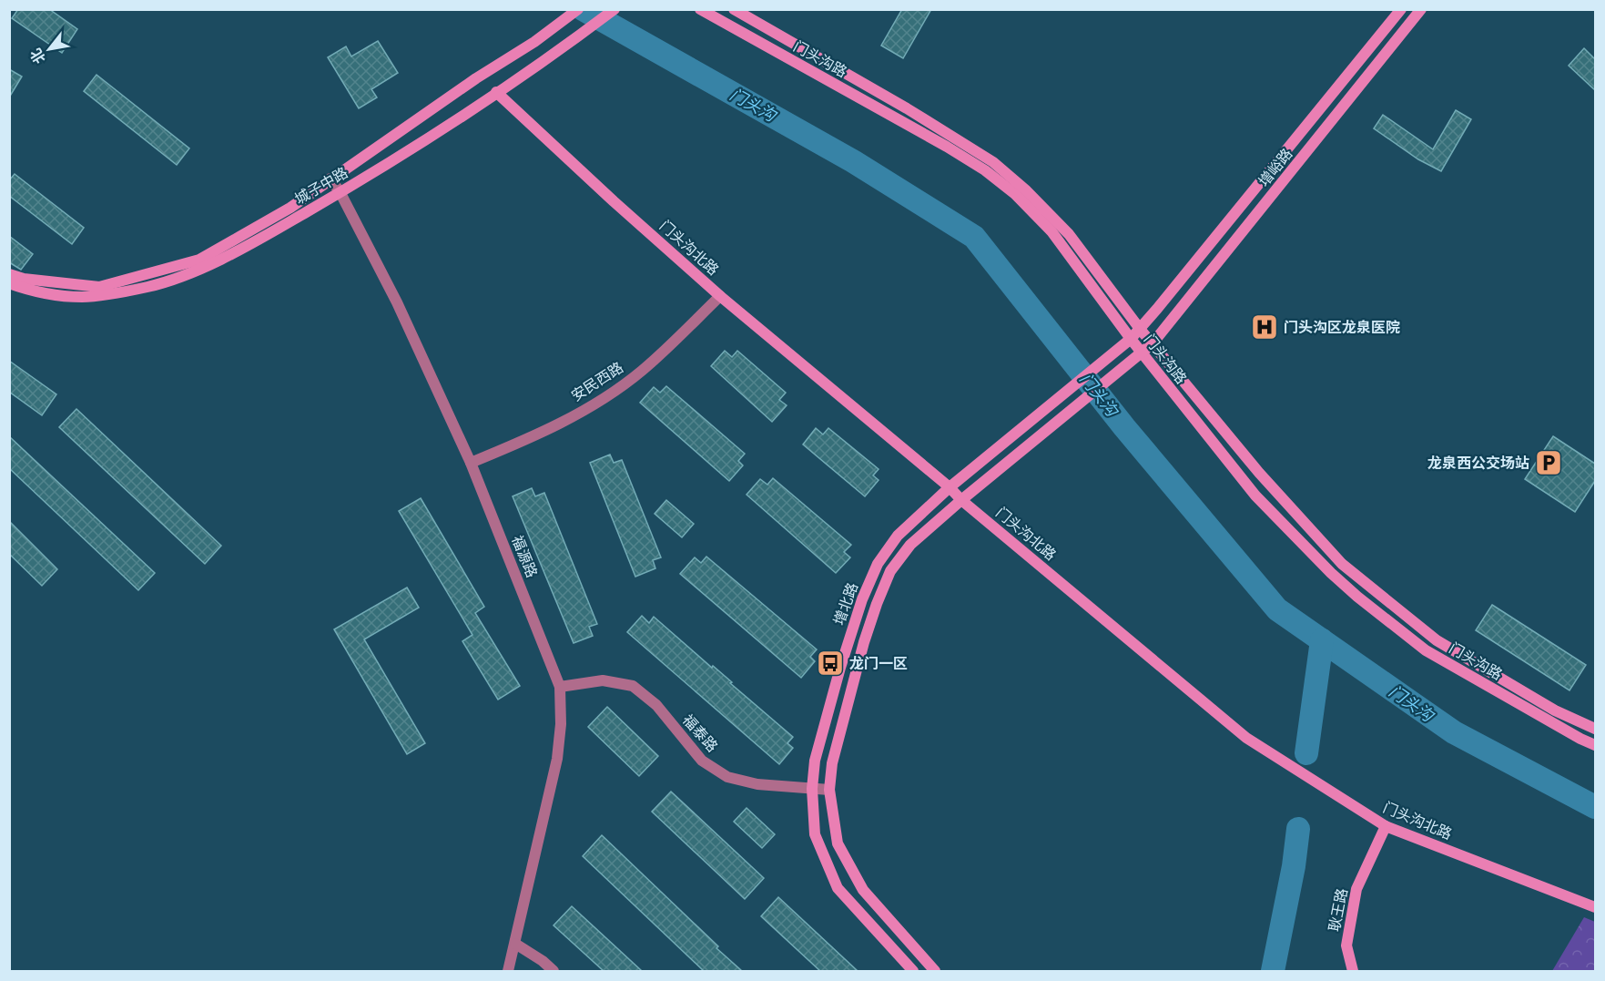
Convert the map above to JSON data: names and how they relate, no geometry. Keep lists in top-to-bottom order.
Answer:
{
  "streets": {
    "street": [
      "门头沟路",
      "增峪路",
      "城子中路",
      "门头沟北路",
      "安民西路",
      "福源路",
      "增北路",
      "福泰路",
      "耿王路"
    ]
  },
  "crossings": [
    ["门头沟路", "增峪路"],
    ["门头沟路", "增北路"],
    ["增峪路", "增北路"],
    ["城子中路", "门头沟北路"],
    ["城子中路", "福源路"],
    ["门头沟北路", "安民西路"],
    ["门头沟北路", "增北路"],
    ["门头沟北路", "耿王路"],
    ["安民西路", "福源路"],
    ["福源路", "福泰路"],
    ["增北路", "福泰路"]
  ],
  "water": ["门头沟"],
  "places": {
    "hospital": ["门头沟区龙泉医院"],
    "parking": ["龙泉西公交场站"],
    "bus stop": ["龙门一区"]
  },
  "north": "bottom left"
}
